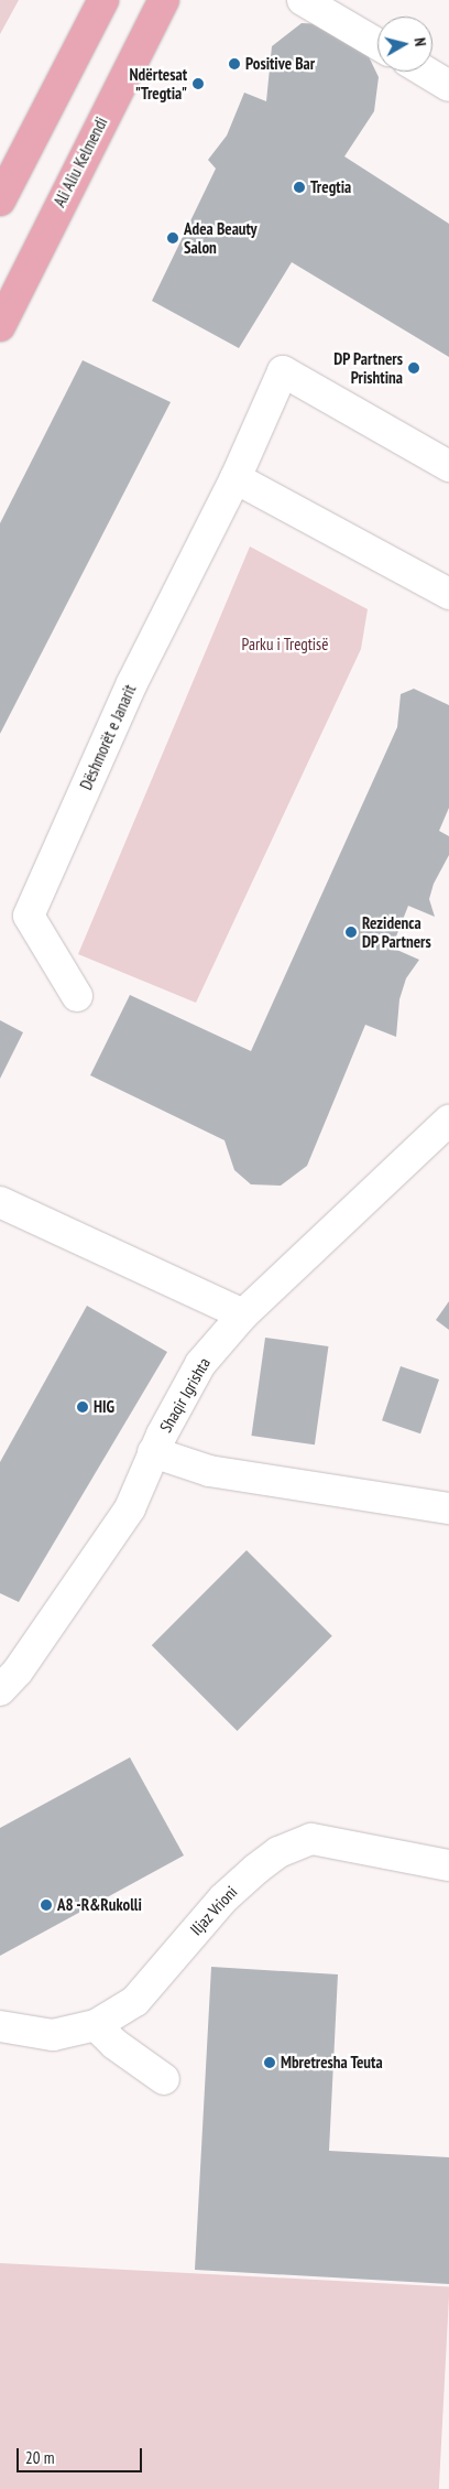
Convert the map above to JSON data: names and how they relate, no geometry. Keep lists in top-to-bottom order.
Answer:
{
  "streets": {
    "main road": ["Ali Aliu Kelmendi"],
    "street": ["Dëshmorët e Janarit", "Shaqir Igrishta", "Iljaz Vrioni"]
  },
  "parks": ["Parku i Tregtisë"],
  "places": [
    "Positive Bar",
    "Ndërtesat \"Tregtia\"",
    "Tregtia",
    "Adea Beauty Salon",
    "DP Partners Prishtina",
    "Rezidenca DP Partners",
    "HIG",
    "A8 -R&Rukolli",
    "Mbretresha Teuta"
  ],
  "scale_bar": "20 m",
  "north": "right"
}
